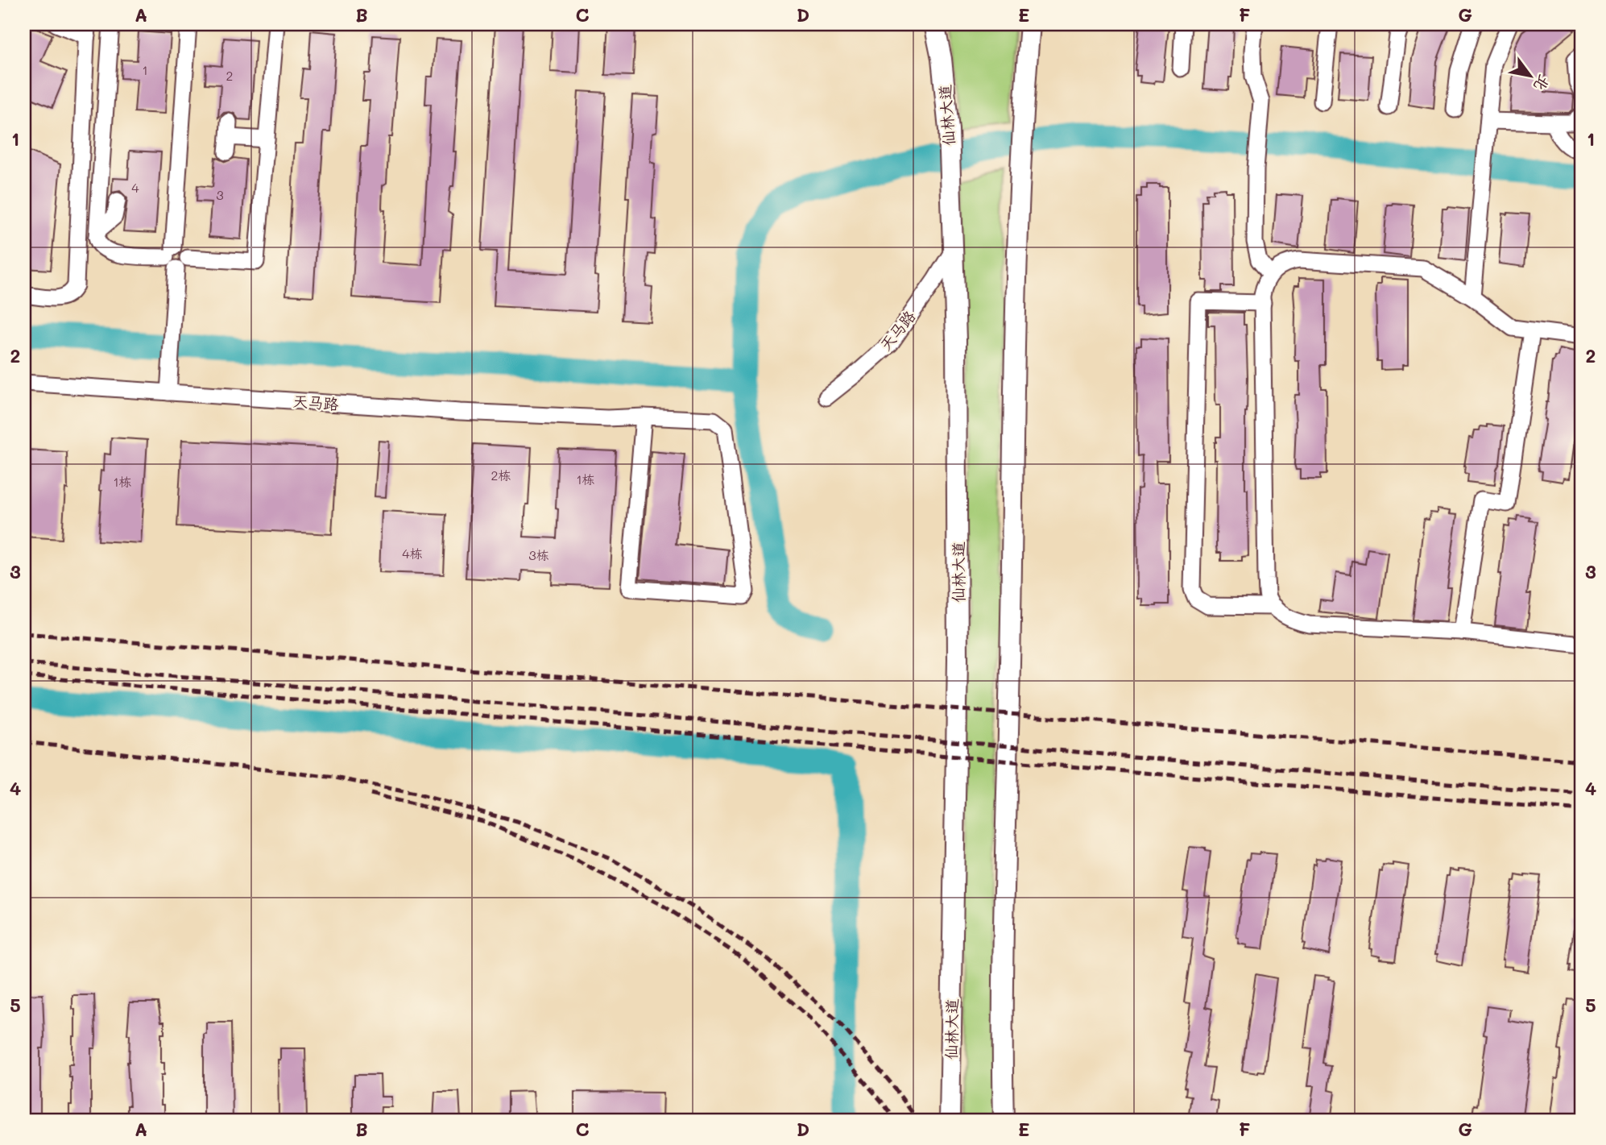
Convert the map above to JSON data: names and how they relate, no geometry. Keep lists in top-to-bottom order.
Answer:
{
  "streets": {
    "main road": ["仙林大道"],
    "street": ["天马路"]
  },
  "crossings": [
    ["仙林大道", "天马路"]
  ],
  "house_numbers": [
    "1",
    "2",
    "4",
    "3",
    "2栋",
    "1栋",
    "1栋",
    "4栋",
    "3栋"
  ],
  "north": "bottom right",
  "grid": {
    "columns": [
      "A",
      "B",
      "C",
      "D",
      "E",
      "F",
      "G"
    ],
    "rows": [
      "1",
      "2",
      "3",
      "4",
      "5"
    ]
  }
}
